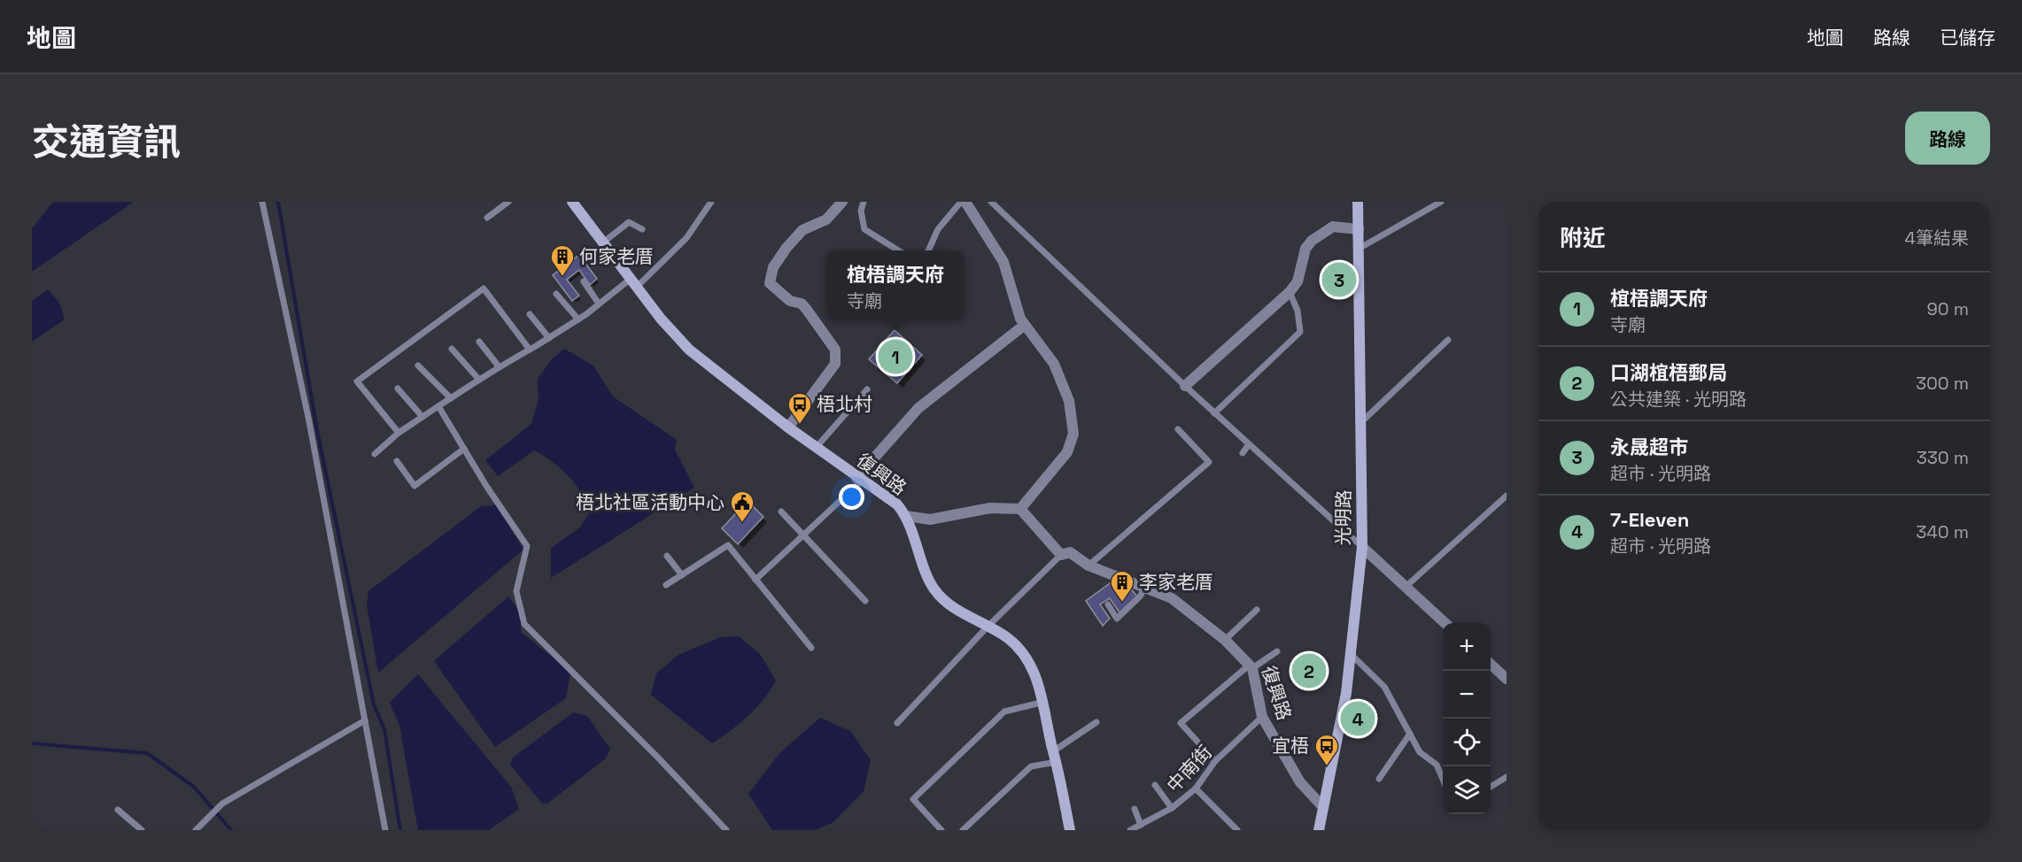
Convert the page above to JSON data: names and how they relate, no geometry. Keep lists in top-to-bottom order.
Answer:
{
  "streets": {
    "street": ["復興路", "光明路"],
    "lane": ["中南街"]
  },
  "crossings": [
    ["復興路", "光明路"],
    ["復興路", "中南街"]
  ],
  "places": {
    "building": ["何家老厝", "李家老厝"],
    "bus stop": ["梧北村", "宜梧"],
    "public building": ["梧北社區活動中心"]
  },
  "page": {
    "header": "地圖",
    "nav": ["地圖", "路線", "已儲存"],
    "title": "交通資訊",
    "buttons": "路線",
    "heading": ["附近", "4筆結果"],
    "popup": ["椬梧調天府", "寺廟"],
    "pins": [
      "3",
      "1",
      "2",
      "4"
    ],
    "list": [
      {
        "mark": "1",
        "name": "椬梧調天府",
        "note": "寺廟",
        "value": "90 m"
      },
      {
        "mark": "2",
        "name": "口湖椬梧郵局",
        "note": "公共建築 · 光明路",
        "value": "300 m"
      },
      {
        "mark": "3",
        "name": "永晟超市",
        "note": "超市 · 光明路",
        "value": "330 m"
      },
      {
        "mark": "4",
        "name": "7-Eleven",
        "note": "超市 · 光明路",
        "value": "340 m"
      }
    ],
    "map_buttons": ["+", "−"]
  }
}
